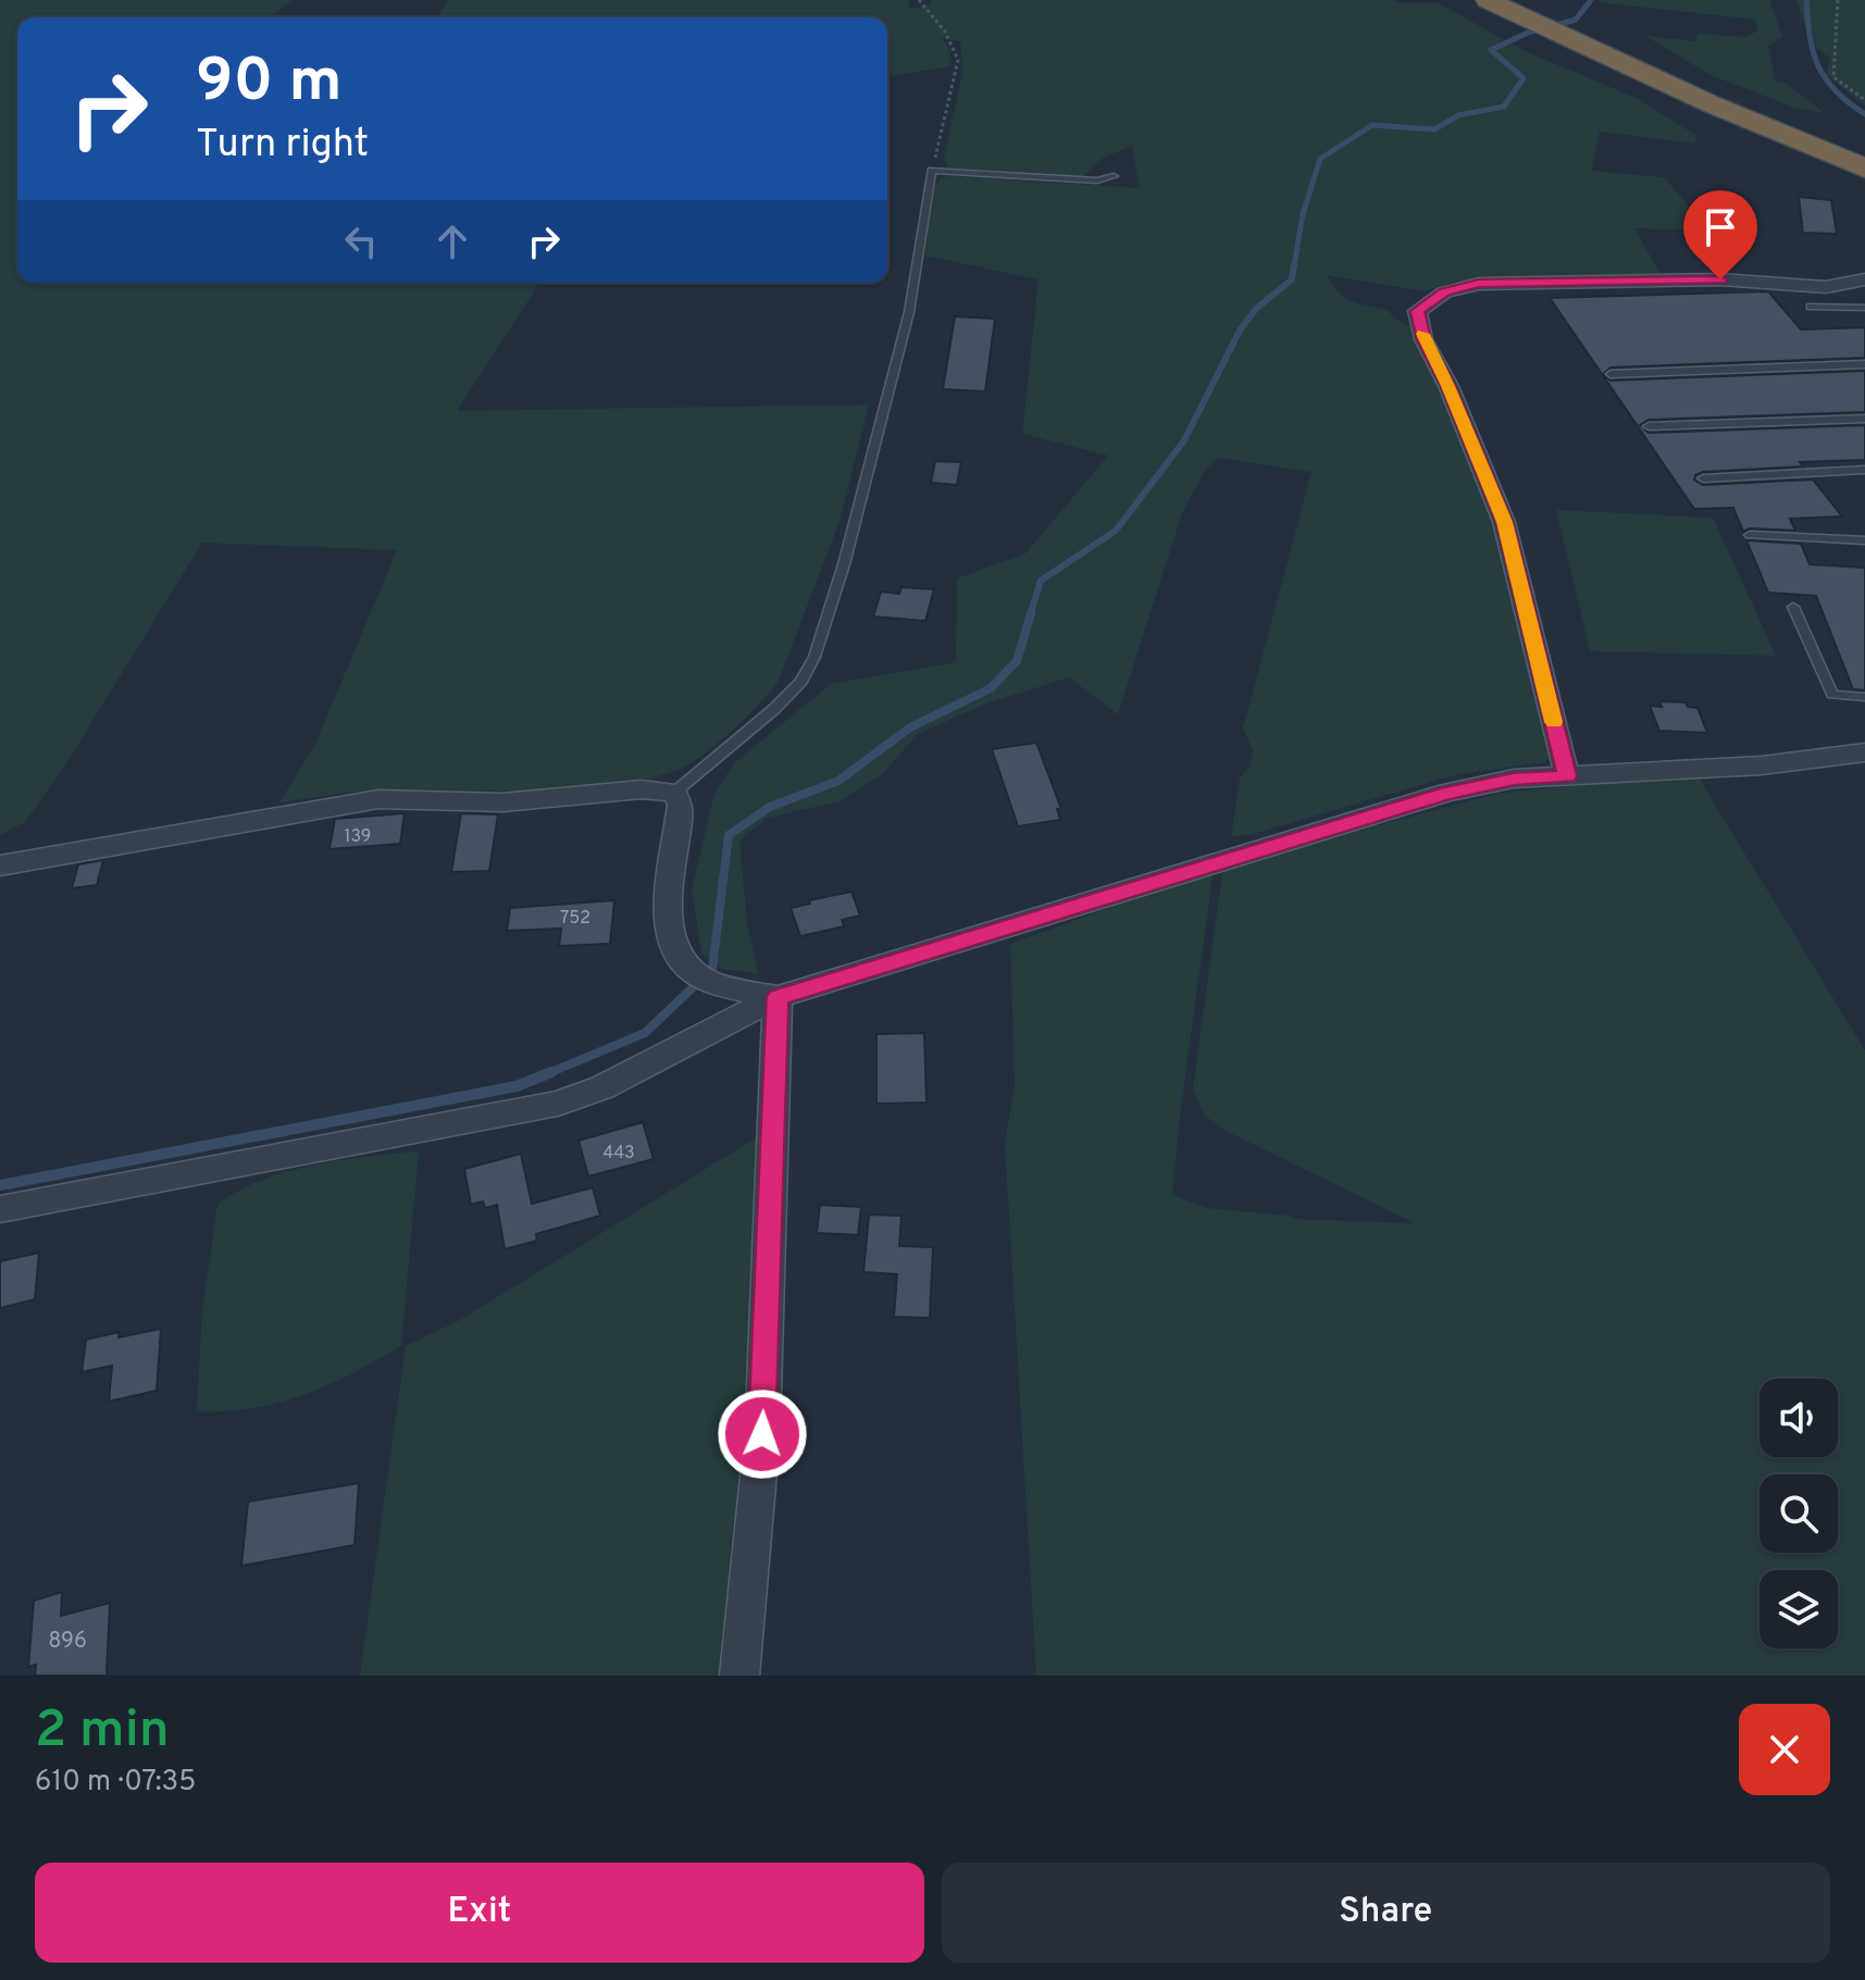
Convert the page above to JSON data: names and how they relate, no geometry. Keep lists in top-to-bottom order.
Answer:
{
  "house_numbers": [
    "139",
    "752",
    "443",
    "896"
  ],
  "page": {
    "turn": ["90 m", "Turn right"],
    "heading": ["2 min", "610 m · 07:35"],
    "buttons": ["Exit", "Share"]
  }
}
